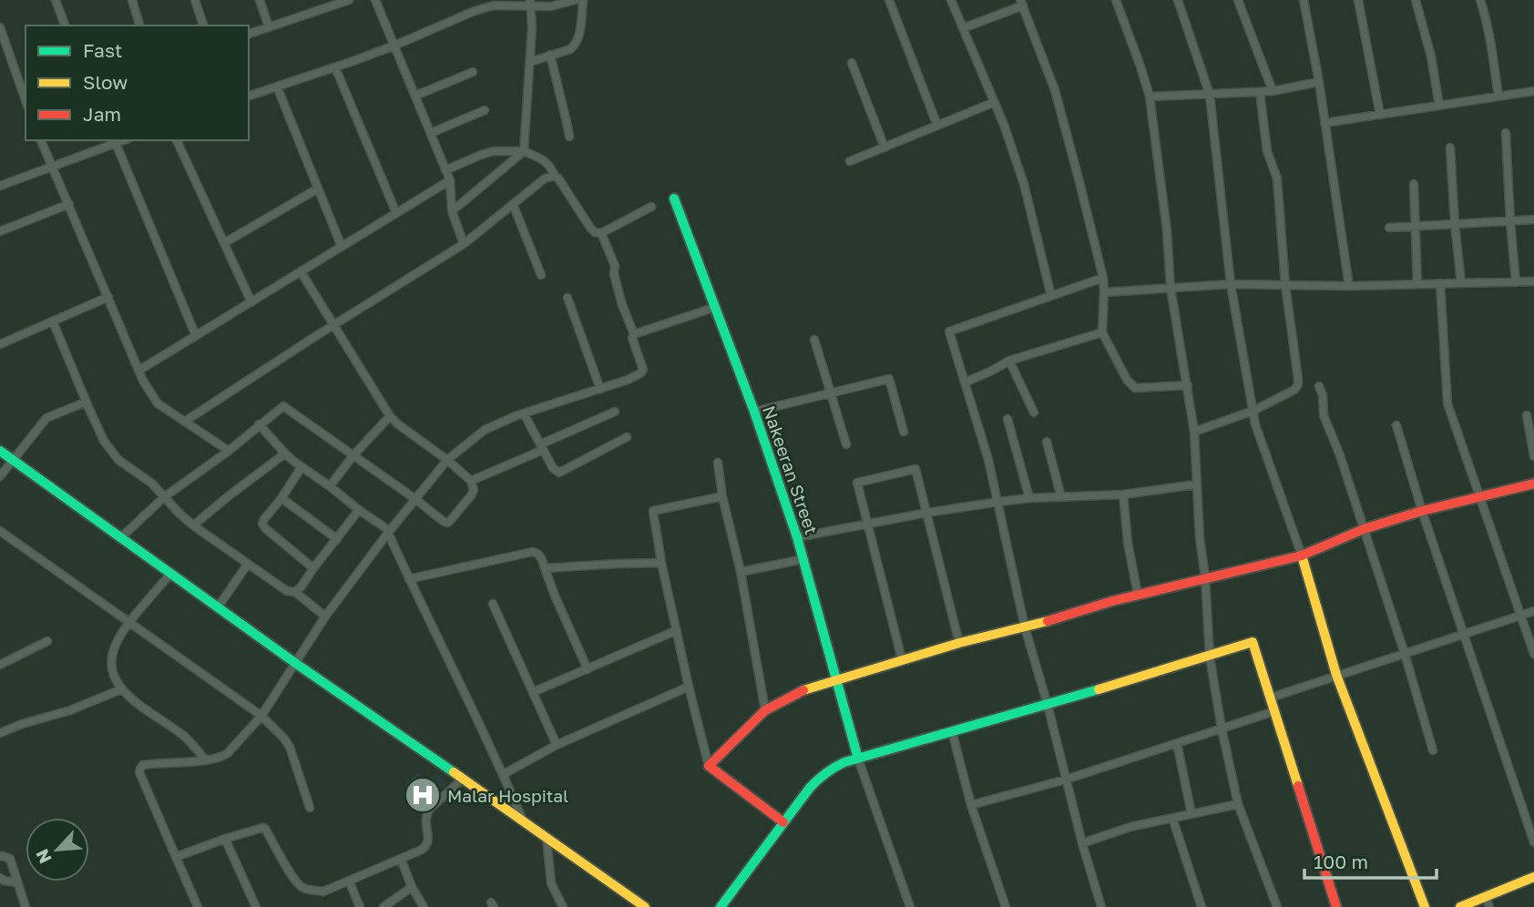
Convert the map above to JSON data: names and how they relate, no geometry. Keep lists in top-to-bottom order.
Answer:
{
  "streets": {
    "street": ["Nakeeran Street"]
  },
  "places": {
    "hospital": ["Malar Hospital"]
  },
  "legend": ["Fast", "Slow", "Jam"],
  "scale_bar": "100 m",
  "north": "bottom left"
}
